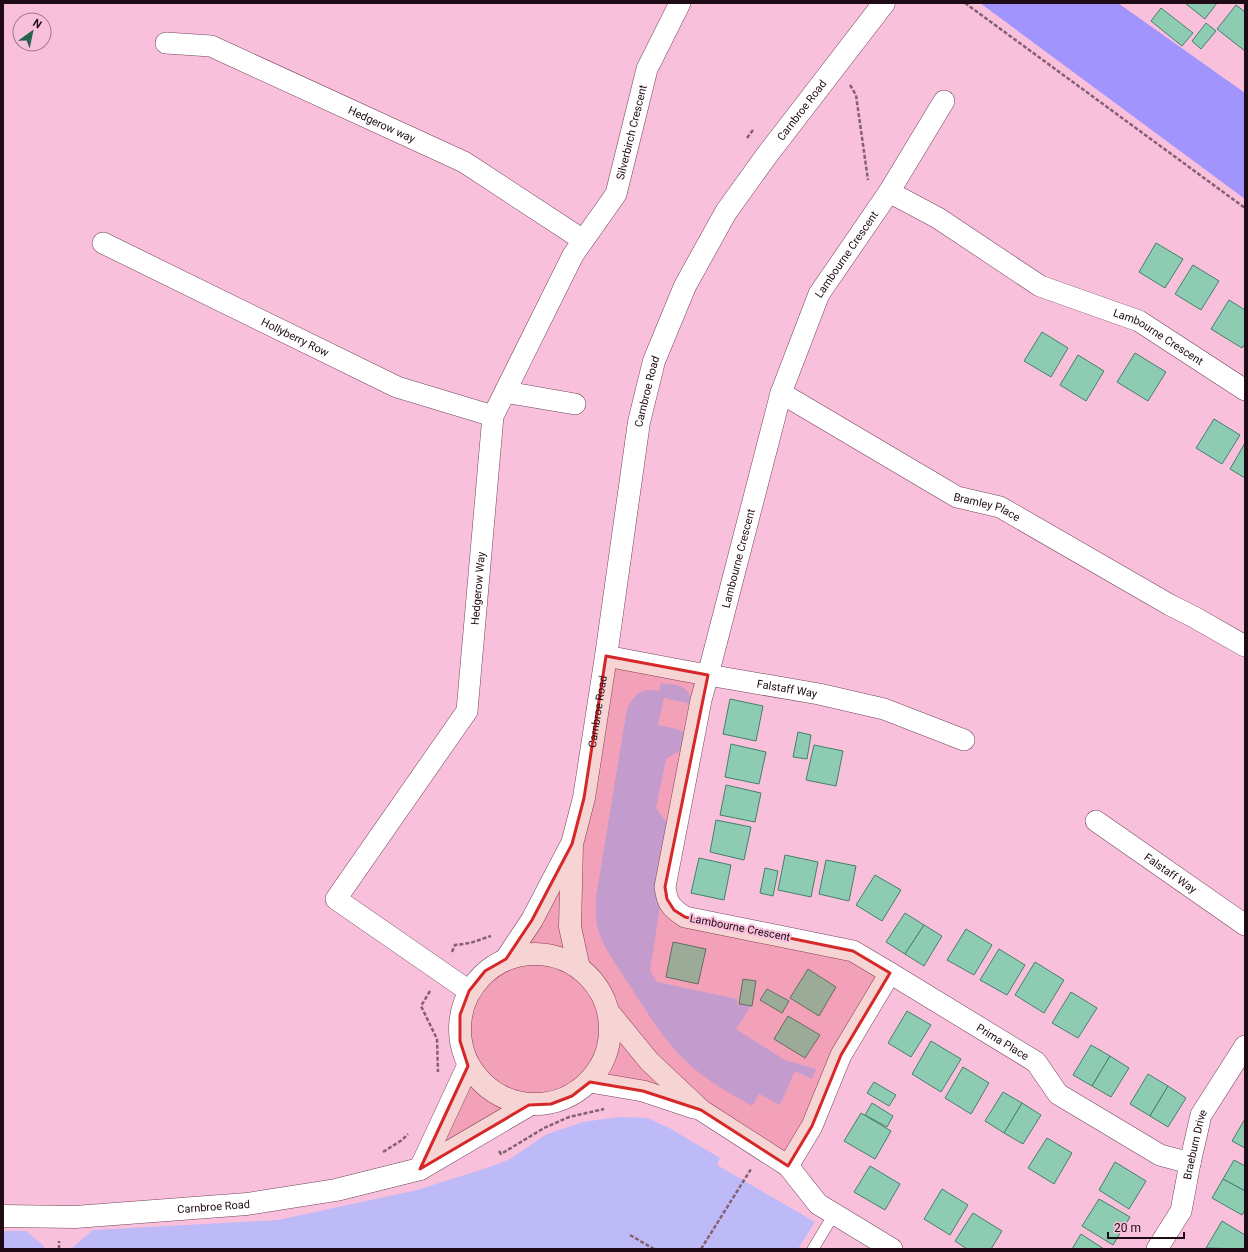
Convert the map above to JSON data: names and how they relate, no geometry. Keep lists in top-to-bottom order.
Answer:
{
  "streets": {
    "street": [
      "Carnbroe Road",
      "Hedgerow way",
      "Silverbirch Crescent",
      "Lambourne Crescent",
      "Hollyberry Row",
      "Bramley Place",
      "Hedgerow Way",
      "Falstaff Way",
      "Prima Place",
      "Braeburn Drive"
    ]
  },
  "crossings": [
    ["Carnbroe Road", "Falstaff Way"],
    ["Hedgerow way", "Silverbirch Crescent"],
    ["Hedgerow way", "Hedgerow Way"],
    ["Silverbirch Crescent", "Hedgerow Way"],
    ["Lambourne Crescent", "Bramley Place"],
    ["Lambourne Crescent", "Falstaff Way"],
    ["Lambourne Crescent", "Prima Place"],
    ["Hollyberry Row", "Hedgerow Way"],
    ["Prima Place", "Braeburn Drive"]
  ],
  "scale_bar": "20 m",
  "north": "top right"
}
